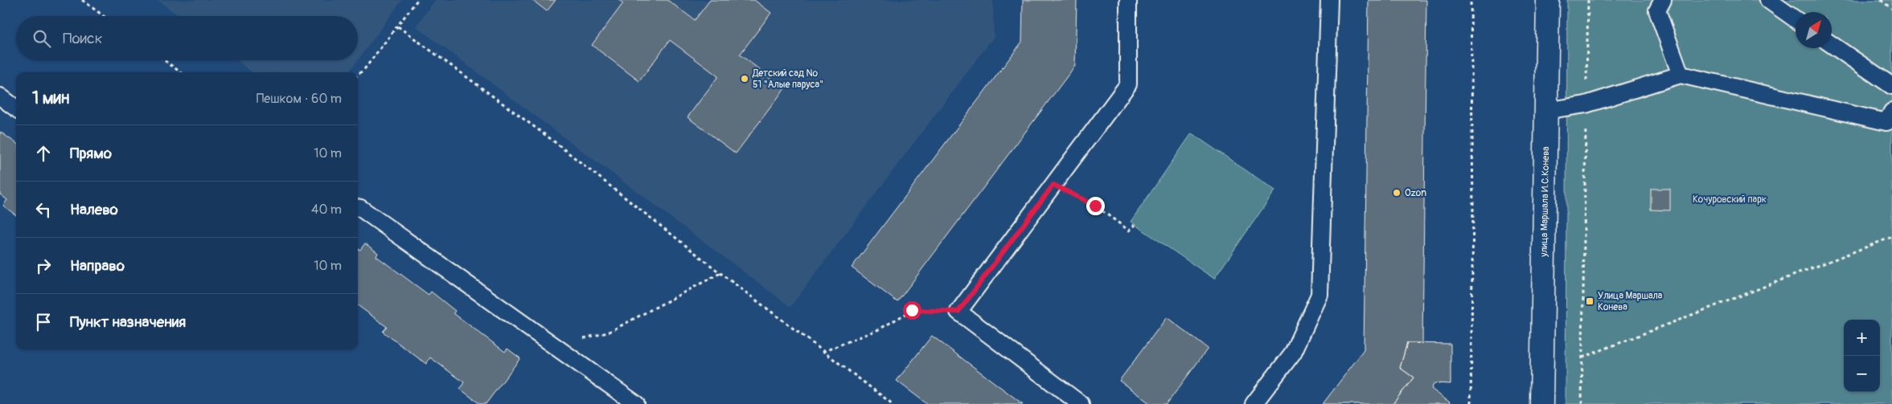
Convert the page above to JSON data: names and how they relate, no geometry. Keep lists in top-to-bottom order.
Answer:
{
  "streets": {
    "main road": ["улица Маршала И.С.Конева"]
  },
  "parks": ["Кочуровский парк"],
  "places": {
    "other": ["Детский сад № 51 \"Алые паруса\"", "Ozon"],
    "transit": ["Улица Маршала Конева"]
  },
  "north": "top right",
  "page": {
    "search": "Поиск",
    "heading": ["1 мин", "Пешком · 60 m"],
    "list": [
      ["Прямо", "10 m"],
      ["Налево", "40 m"],
      ["Направо", "10 m"],
      "Пункт назначения"
    ],
    "map_buttons": ["+", "−"]
  }
}
